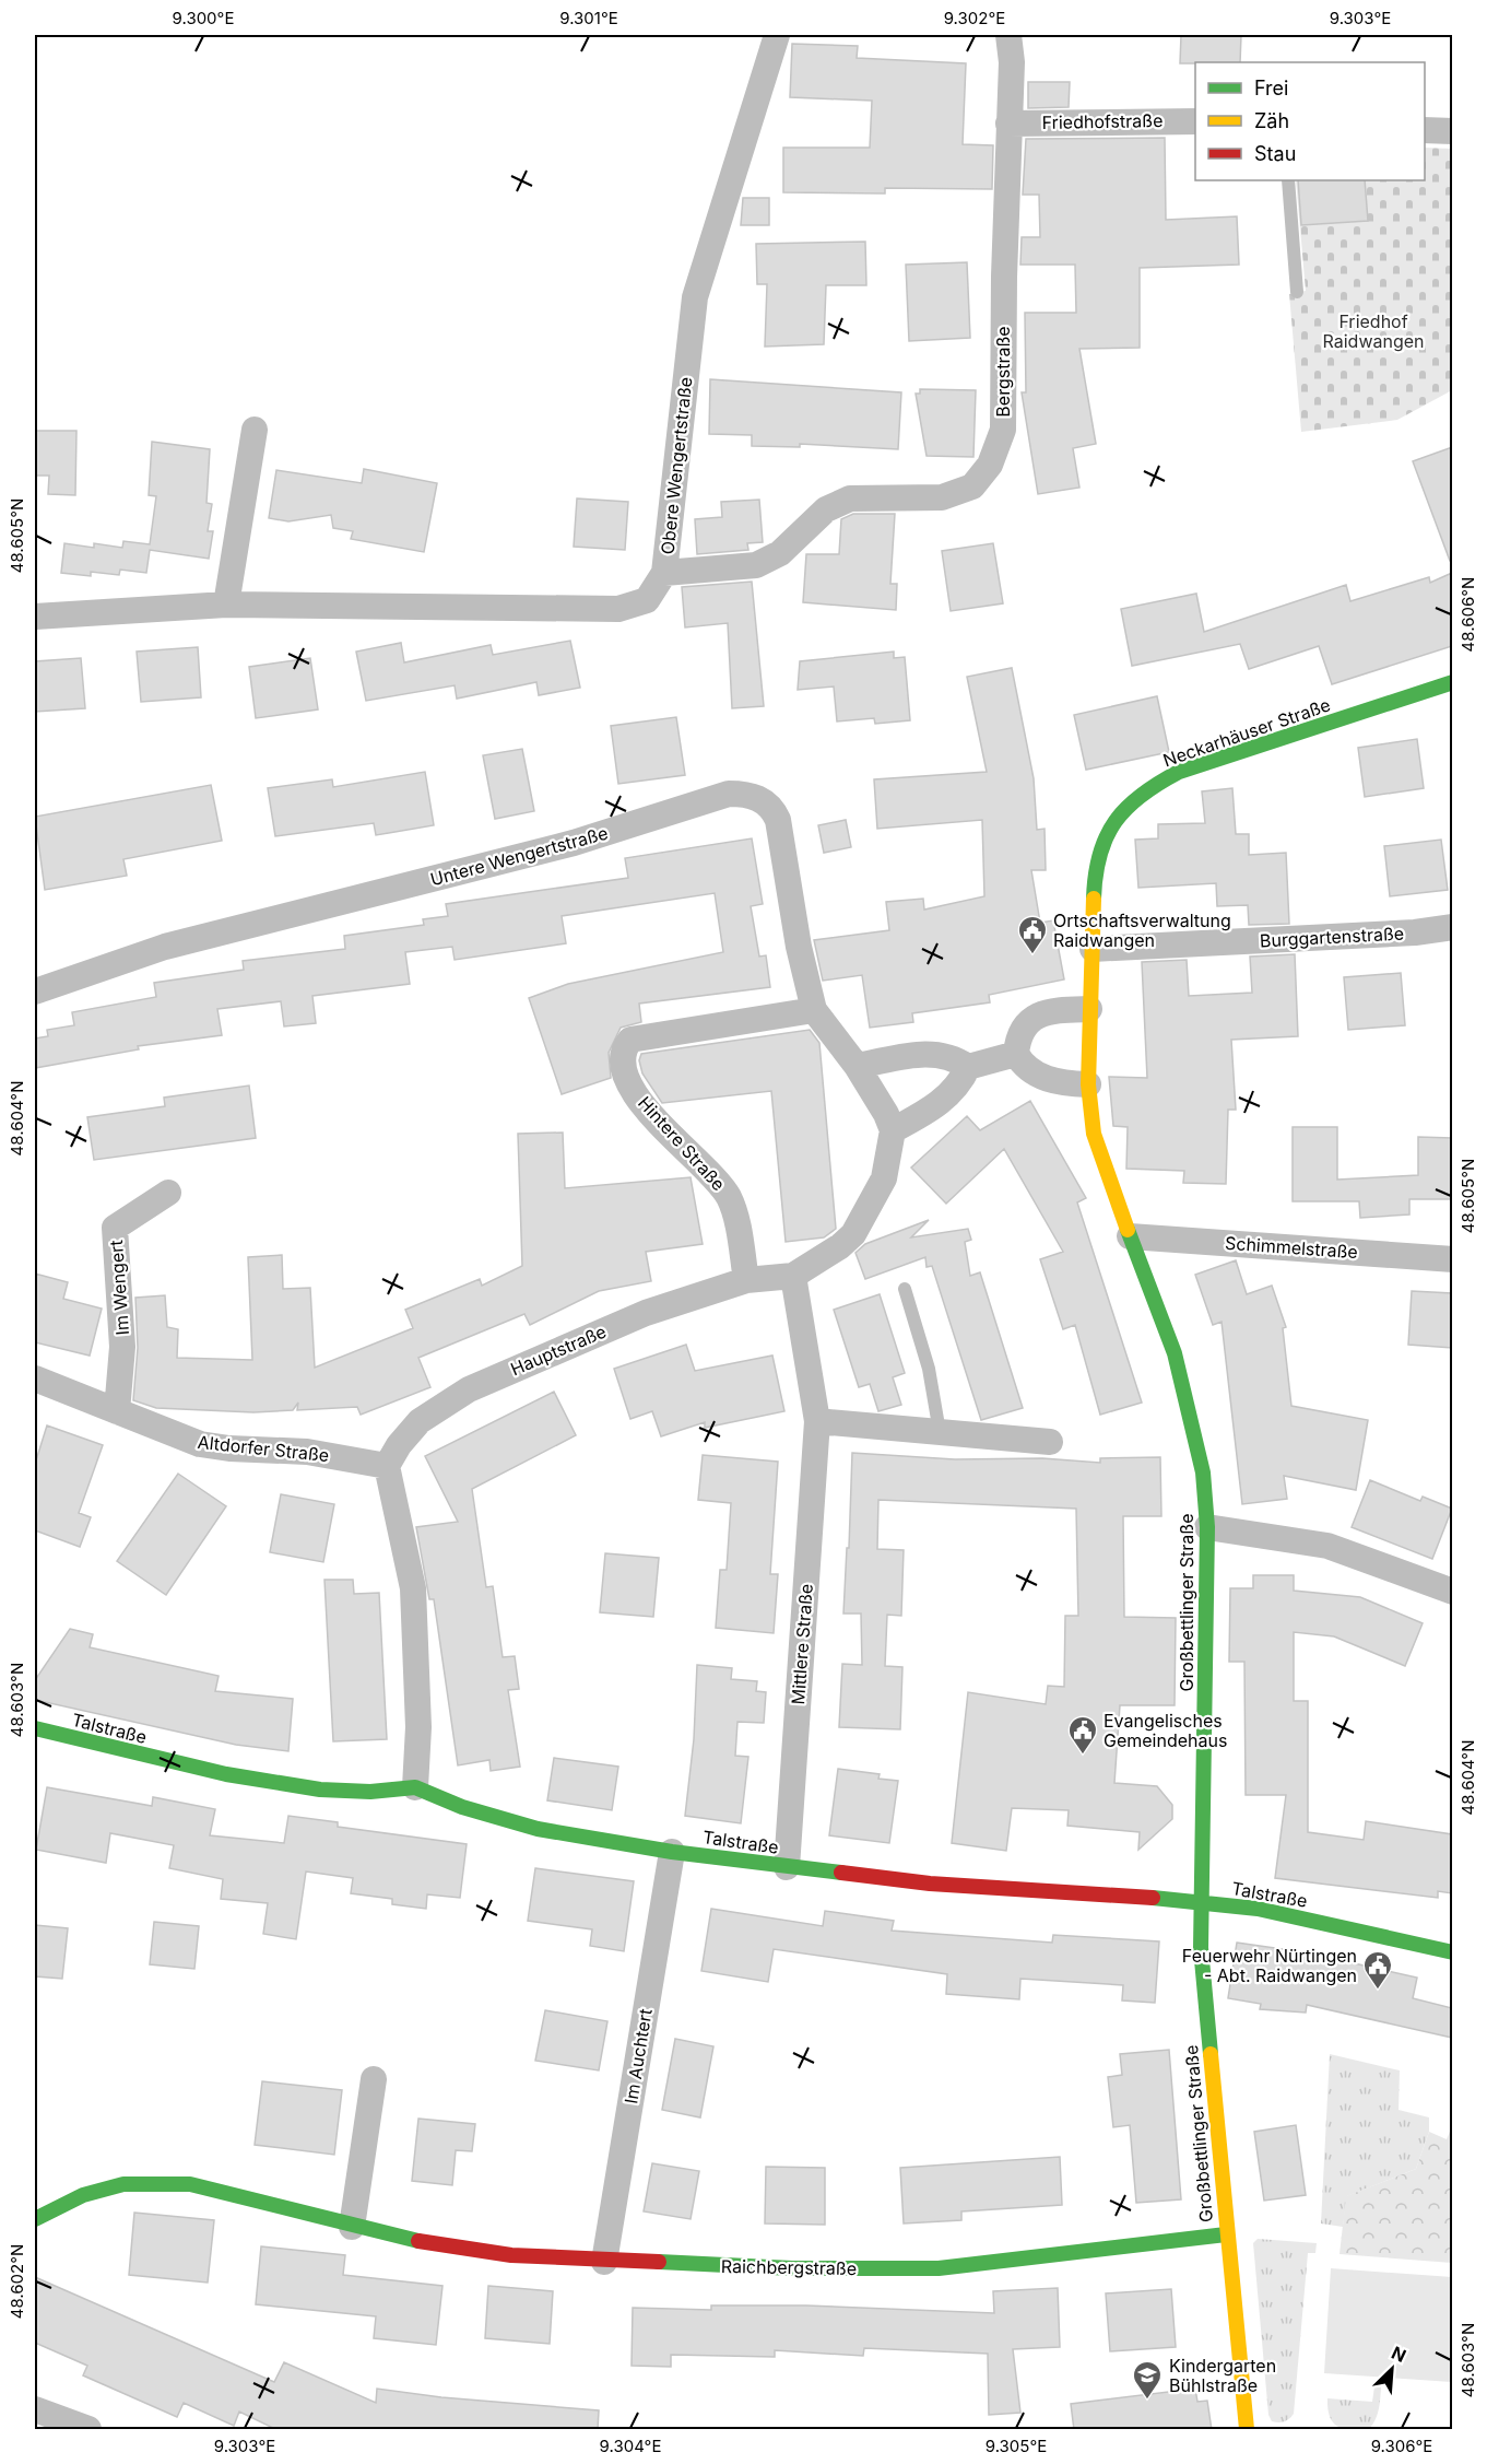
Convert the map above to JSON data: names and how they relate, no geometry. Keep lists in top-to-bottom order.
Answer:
{
  "streets": {
    "street": [
      "Friedhofstraße",
      "Bergstraße",
      "Obere Wengertstraße",
      "Neckarhäuser Straße",
      "Untere Wengertstraße",
      "Burggartenstraße",
      "Hintere Straße",
      "Schimmelstraße",
      "Im Wengert",
      "Hauptstraße",
      "Altdorfer Straße",
      "Großbettlinger Straße",
      "Mittlere Straße",
      "Talstraße",
      "Im Auchtert",
      "Raichbergstraße"
    ]
  },
  "crossings": [
    ["Friedhofstraße", "Bergstraße"],
    ["Bergstraße", "Obere Wengertstraße"],
    ["Neckarhäuser Straße", "Burggartenstraße"],
    ["Neckarhäuser Straße", "Großbettlinger Straße"],
    ["Untere Wengertstraße", "Hintere Straße"],
    ["Untere Wengertstraße", "Hauptstraße"],
    ["Burggartenstraße", "Großbettlinger Straße"],
    ["Hintere Straße", "Hauptstraße"],
    ["Schimmelstraße", "Großbettlinger Straße"],
    ["Im Wengert", "Altdorfer Straße"],
    ["Hauptstraße", "Altdorfer Straße"],
    ["Hauptstraße", "Mittlere Straße"],
    ["Großbettlinger Straße", "Talstraße"],
    ["Großbettlinger Straße", "Raichbergstraße"],
    ["Mittlere Straße", "Talstraße"],
    ["Talstraße", "Im Auchtert"],
    ["Im Auchtert", "Raichbergstraße"]
  ],
  "parks": ["Friedhof Raidwangen"],
  "places": {
    "public building": ["Ortschaftsverwaltung Raidwangen", "Evangelisches Gemeindehaus", "Feuerwehr Nürtingen - Abt. Raidwangen"],
    "school or university": ["Kindergarten Bühlstraße"]
  },
  "legend": ["Frei", "Zäh", "Stau"],
  "north": "top right",
  "coordinates": [
    "9.300°E",
    "9.301°E",
    "9.302°E",
    "9.303°E",
    "48.605°N",
    "48.606°N",
    "48.604°N",
    "48.603°N",
    "48.602°N",
    "9.304°E",
    "9.305°E",
    "9.306°E"
  ]
}
